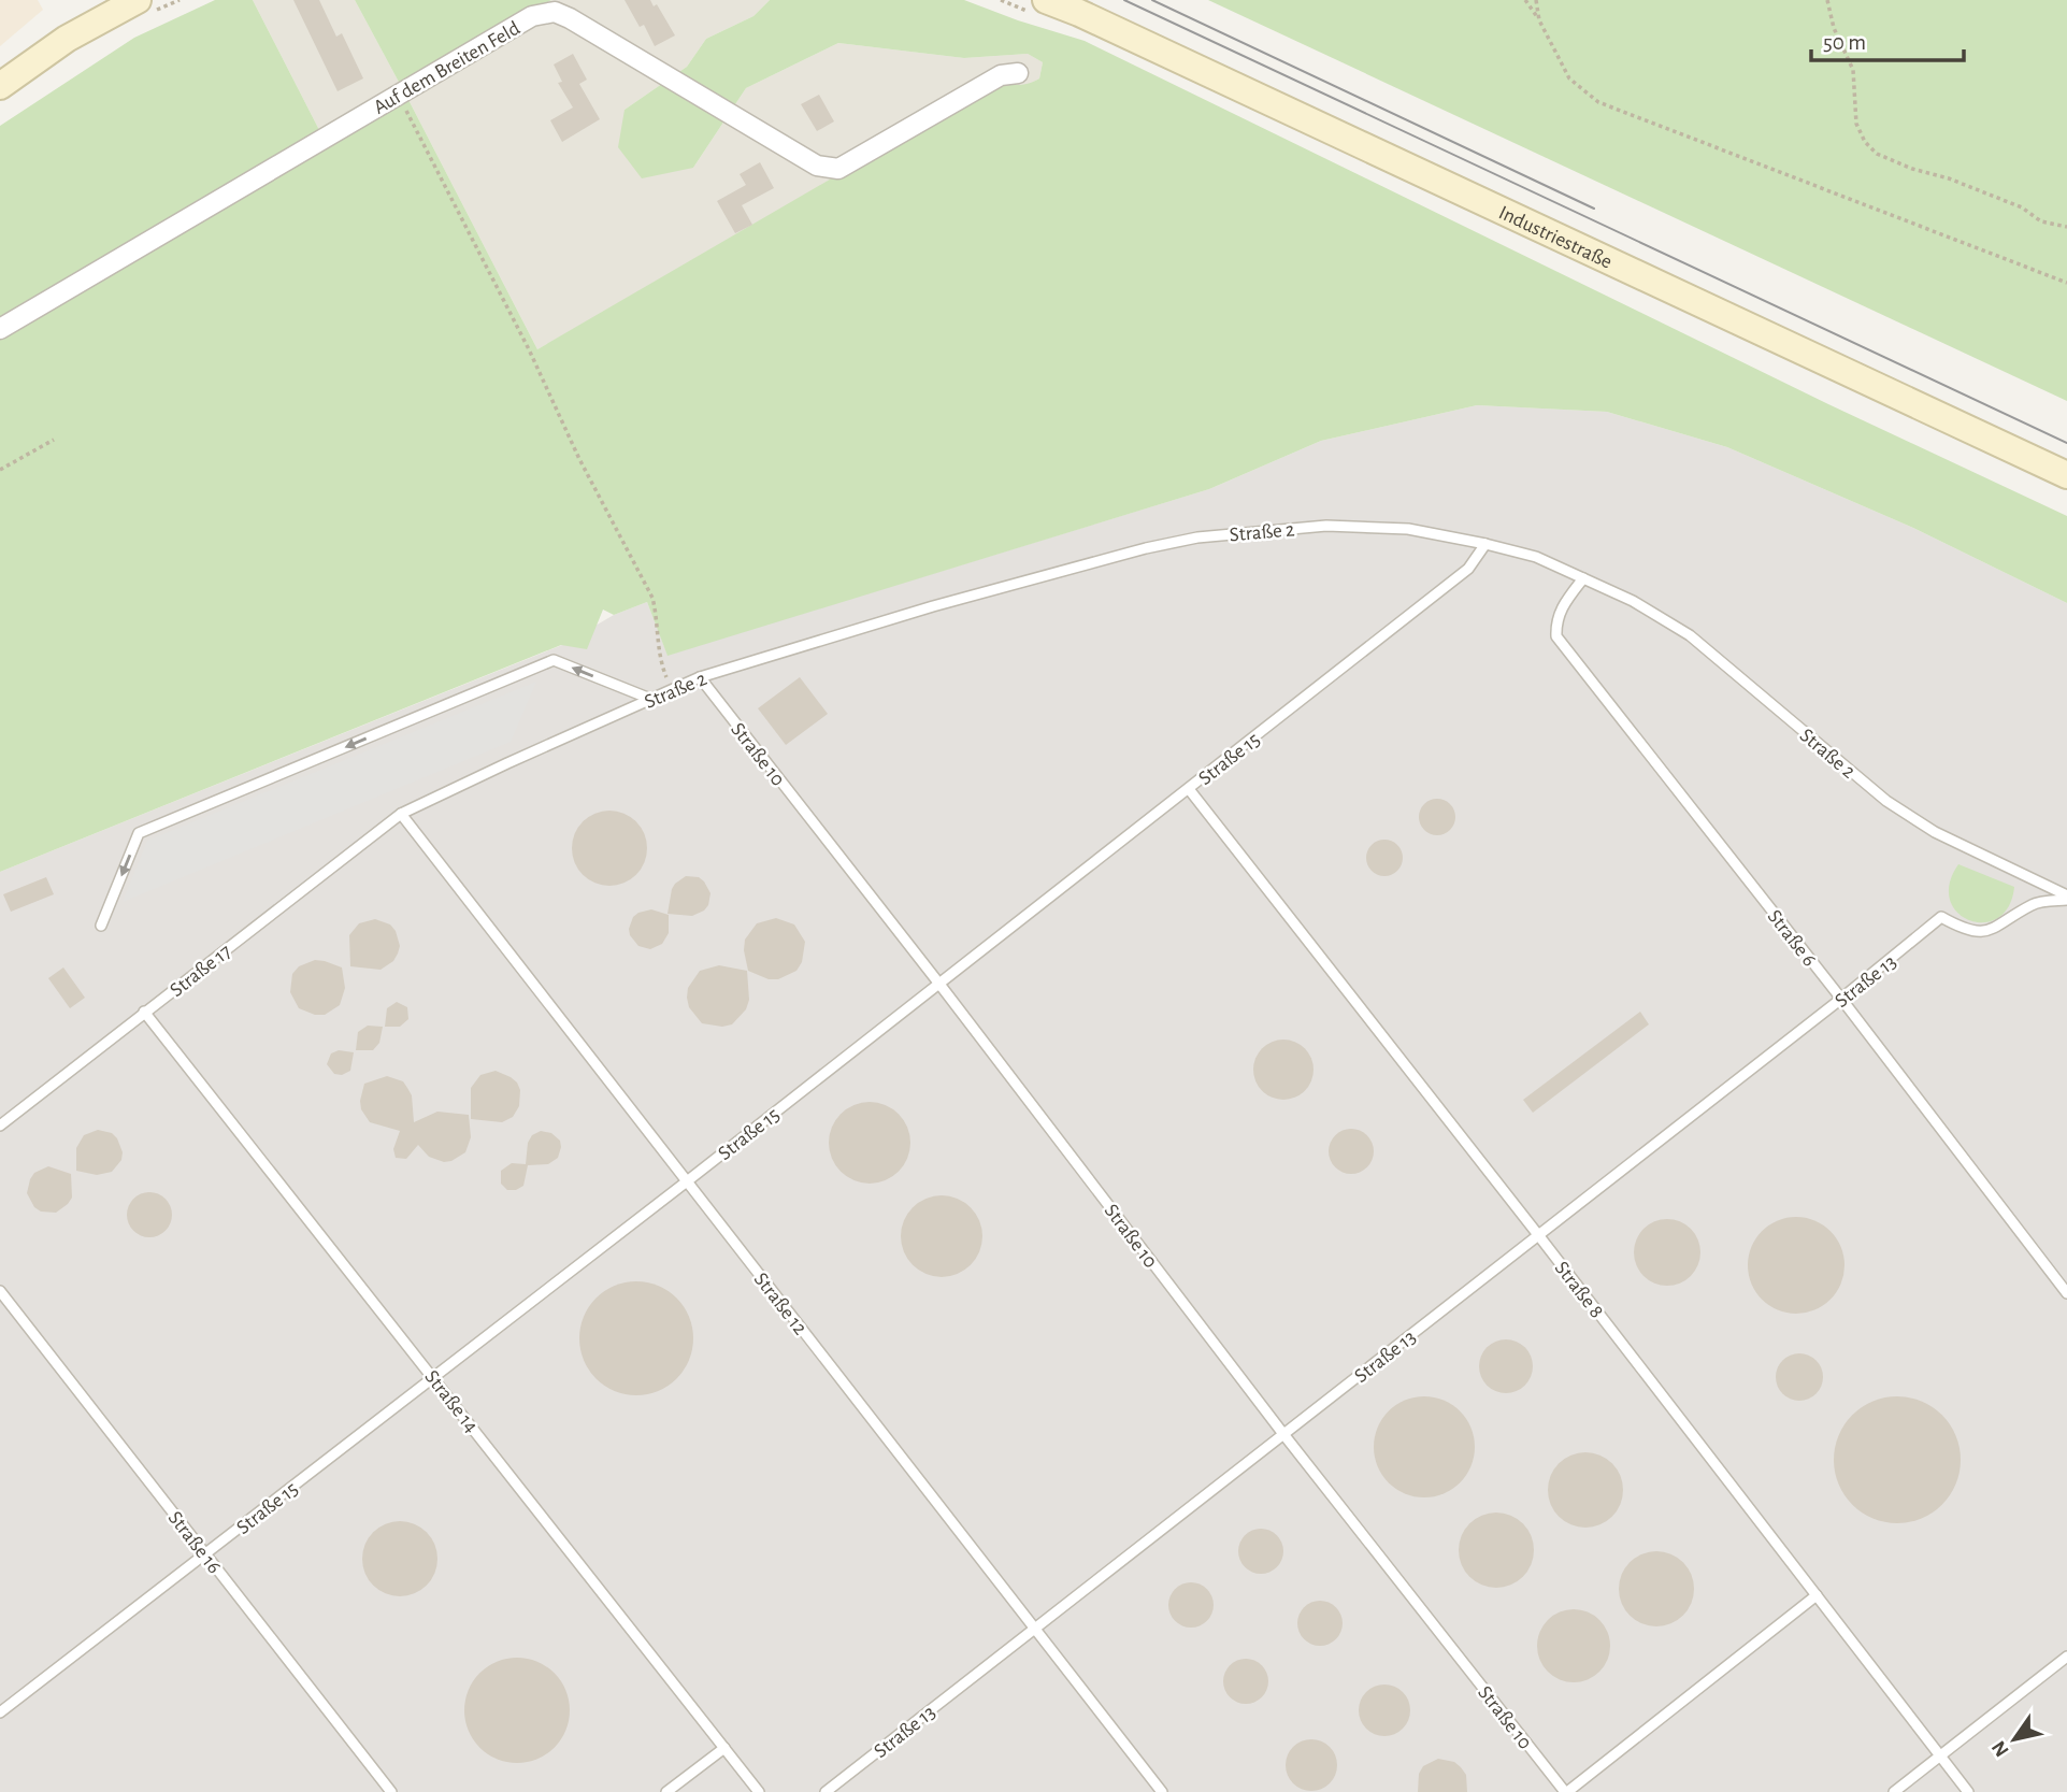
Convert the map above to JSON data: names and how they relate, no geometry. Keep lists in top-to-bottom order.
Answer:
{
  "streets": {
    "main road": ["Industriestraße"],
    "street": ["Auf dem Breiten Feld"],
    "lane": [
      "Straße 2",
      "Straße 10",
      "Straße 15",
      "Straße 6",
      "Straße 17",
      "Straße 13",
      "Straße 8",
      "Straße 12",
      "Straße 14",
      "Straße 16"
    ]
  },
  "crossings": [
    ["Straße 2", "Straße 10"],
    ["Straße 2", "Straße 15"],
    ["Straße 2", "Straße 6"],
    ["Straße 2", "Straße 17"],
    ["Straße 2", "Straße 13"],
    ["Straße 2", "Straße 12"],
    ["Straße 10", "Straße 15"],
    ["Straße 10", "Straße 13"],
    ["Straße 15", "Straße 8"],
    ["Straße 15", "Straße 12"],
    ["Straße 15", "Straße 14"],
    ["Straße 15", "Straße 16"],
    ["Straße 6", "Straße 13"],
    ["Straße 17", "Straße 12"],
    ["Straße 17", "Straße 14"],
    ["Straße 13", "Straße 8"],
    ["Straße 13", "Straße 12"]
  ],
  "scale_bar": "50 m",
  "north": "bottom left"
}
